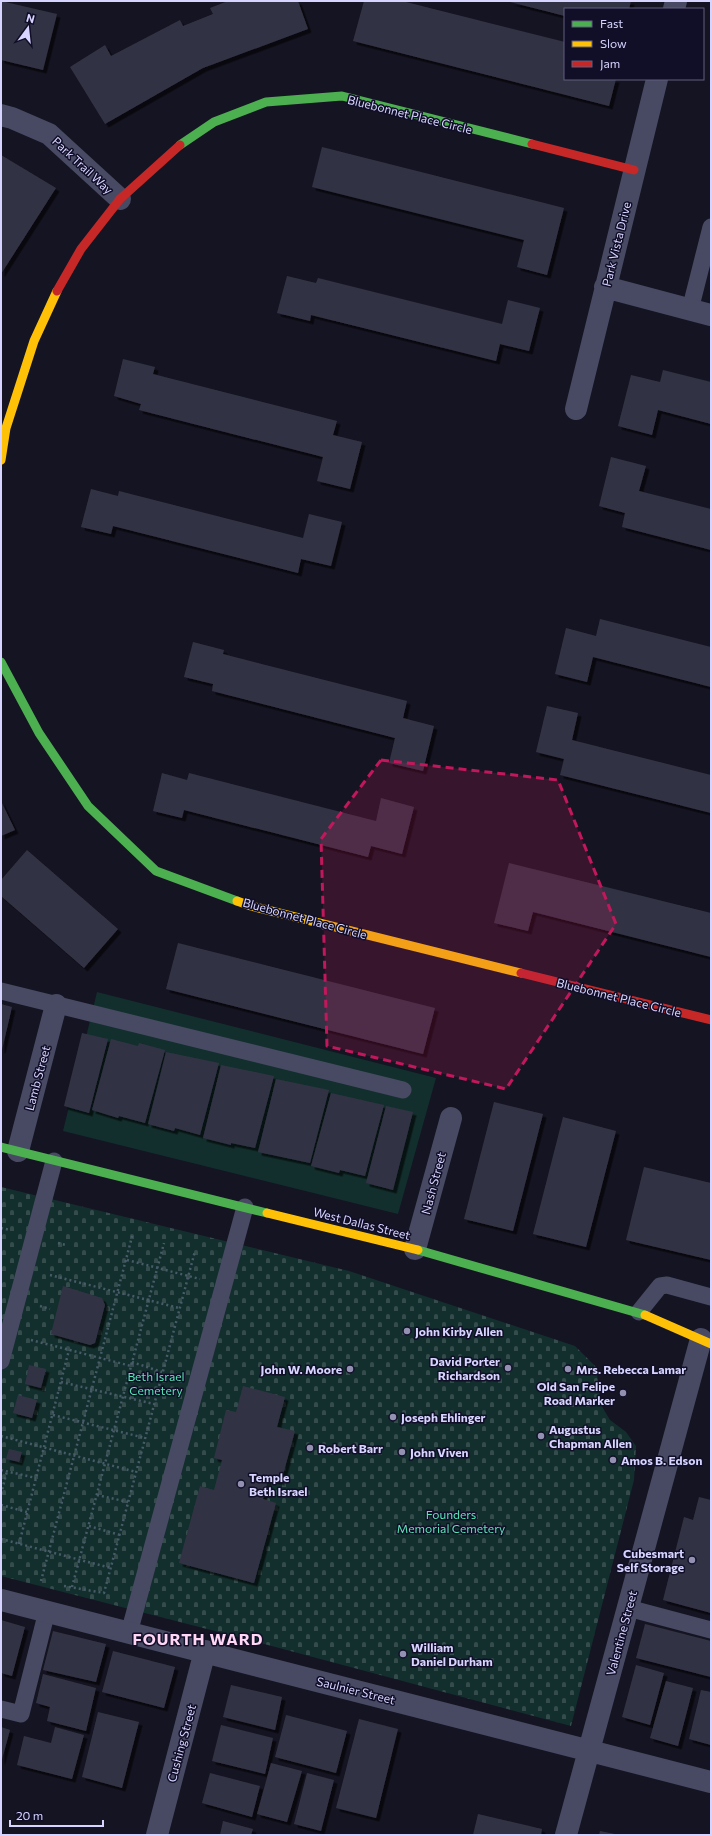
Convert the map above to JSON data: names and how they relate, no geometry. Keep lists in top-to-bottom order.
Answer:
{
  "streets": {
    "street": [
      "Bluebonnet Place Circle",
      "Park Trail Way",
      "Park Vista Drive",
      "Lamb Street",
      "Nash Street",
      "West Dallas Street",
      "Valentine Street",
      "Saulnier Street",
      "Cushing Street"
    ]
  },
  "crossings": [
    ["Bluebonnet Place Circle", "Park Trail Way"],
    ["Bluebonnet Place Circle", "Park Vista Drive"],
    ["Lamb Street", "West Dallas Street"],
    ["Nash Street", "West Dallas Street"],
    ["West Dallas Street", "Valentine Street"],
    ["Valentine Street", "Saulnier Street"],
    ["Saulnier Street", "Cushing Street"]
  ],
  "districts": ["FOURTH WARD"],
  "parks": ["Beth Israel Cemetery", "Founders Memorial Cemetery"],
  "places": [
    "John Kirby Allen",
    "David Porter Richardson",
    "John W. Moore",
    "Mrs. Rebecca Lamar",
    "Old San Felipe Road Marker",
    "Joseph Ehlinger",
    "Augustus Chapman Allen",
    "Robert Barr",
    "John Viven",
    "Amos B. Edson",
    "Temple Beth Israel",
    "Cubesmart Self Storage",
    "William Daniel Durham"
  ],
  "legend": ["Fast", "Slow", "Jam"],
  "scale_bar": "20 m",
  "north": "top"
}
